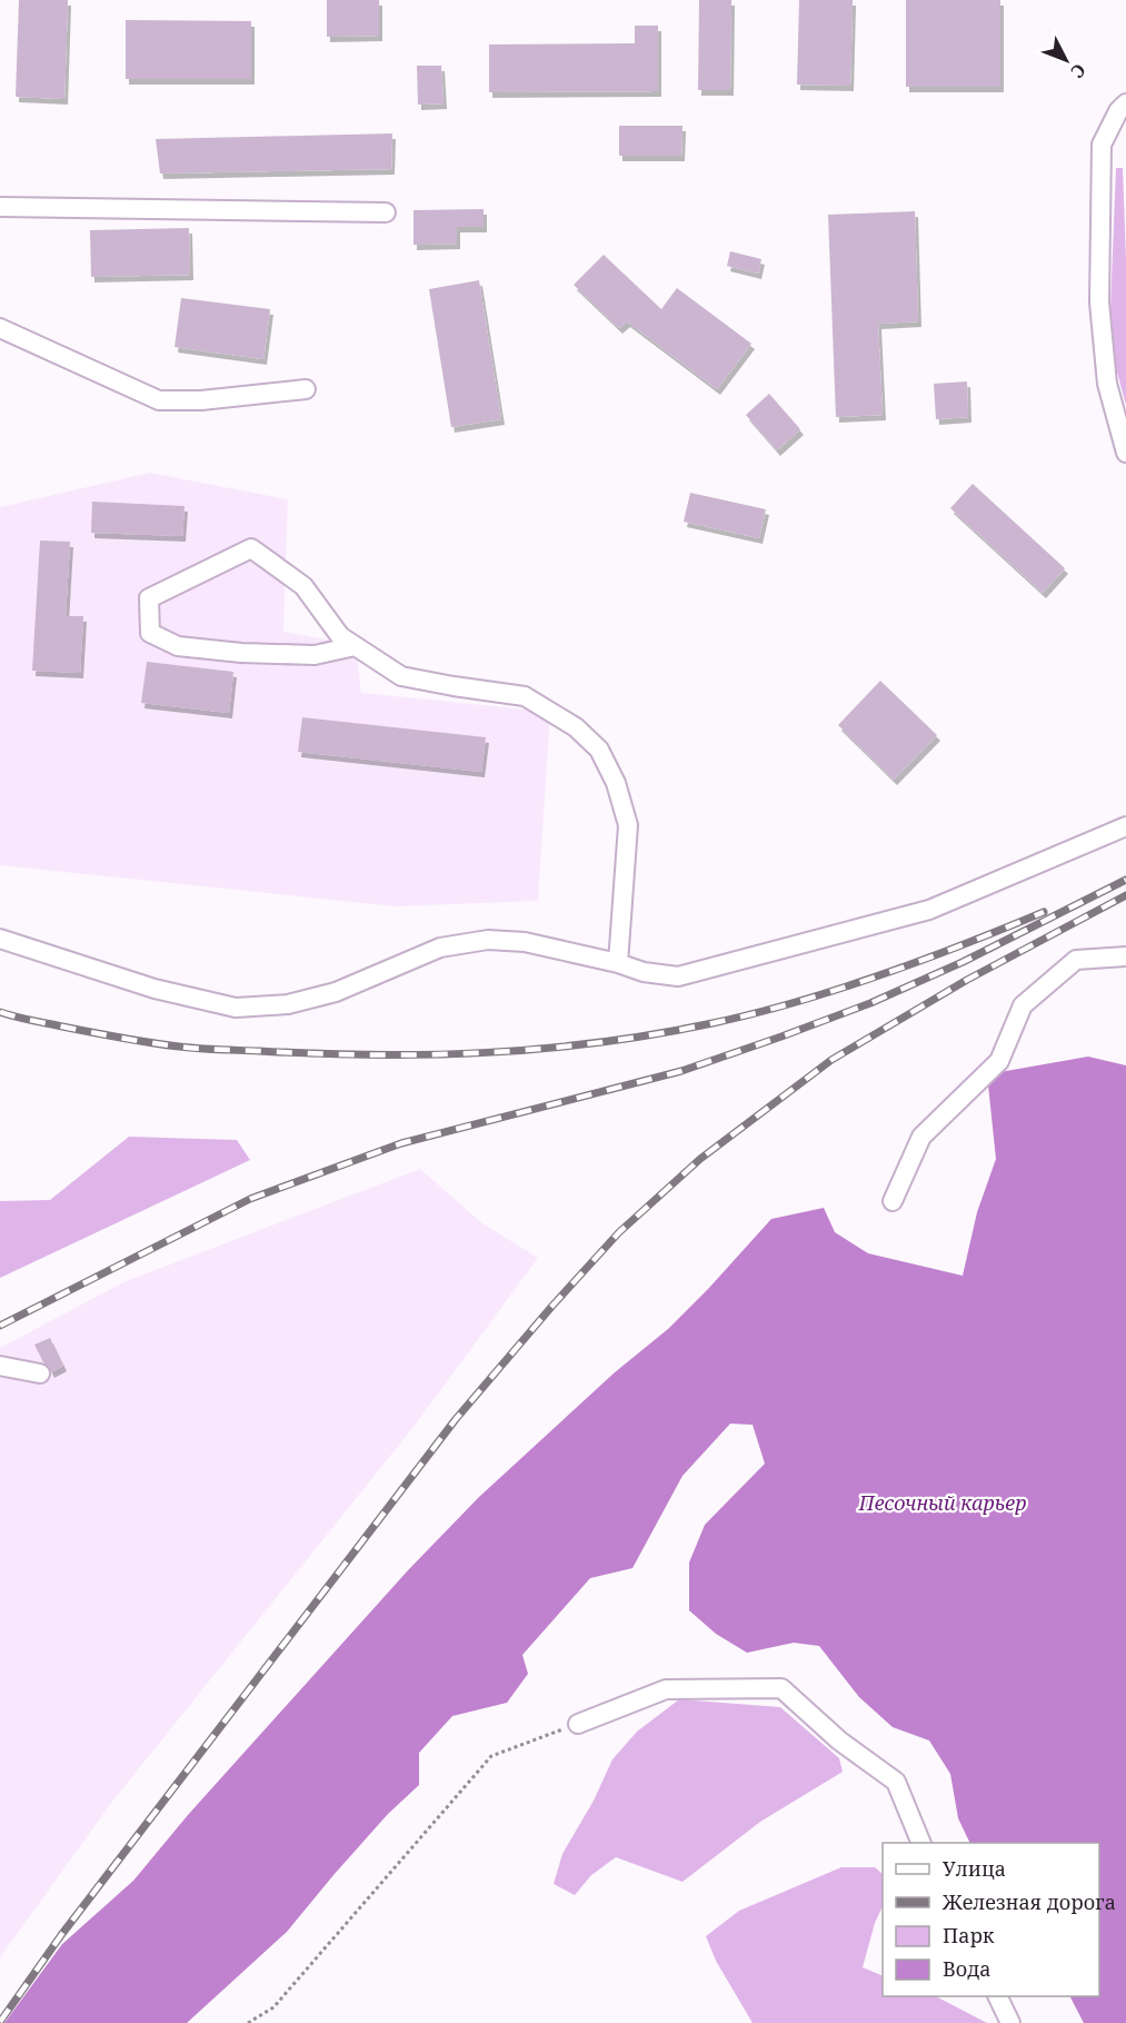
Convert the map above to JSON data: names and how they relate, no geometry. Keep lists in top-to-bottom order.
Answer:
{
  "water": ["Песочный карьер"],
  "legend": [
    "Улица",
    "Железная дорога",
    "Парк",
    "Вода"
  ],
  "north": "bottom right"
}
